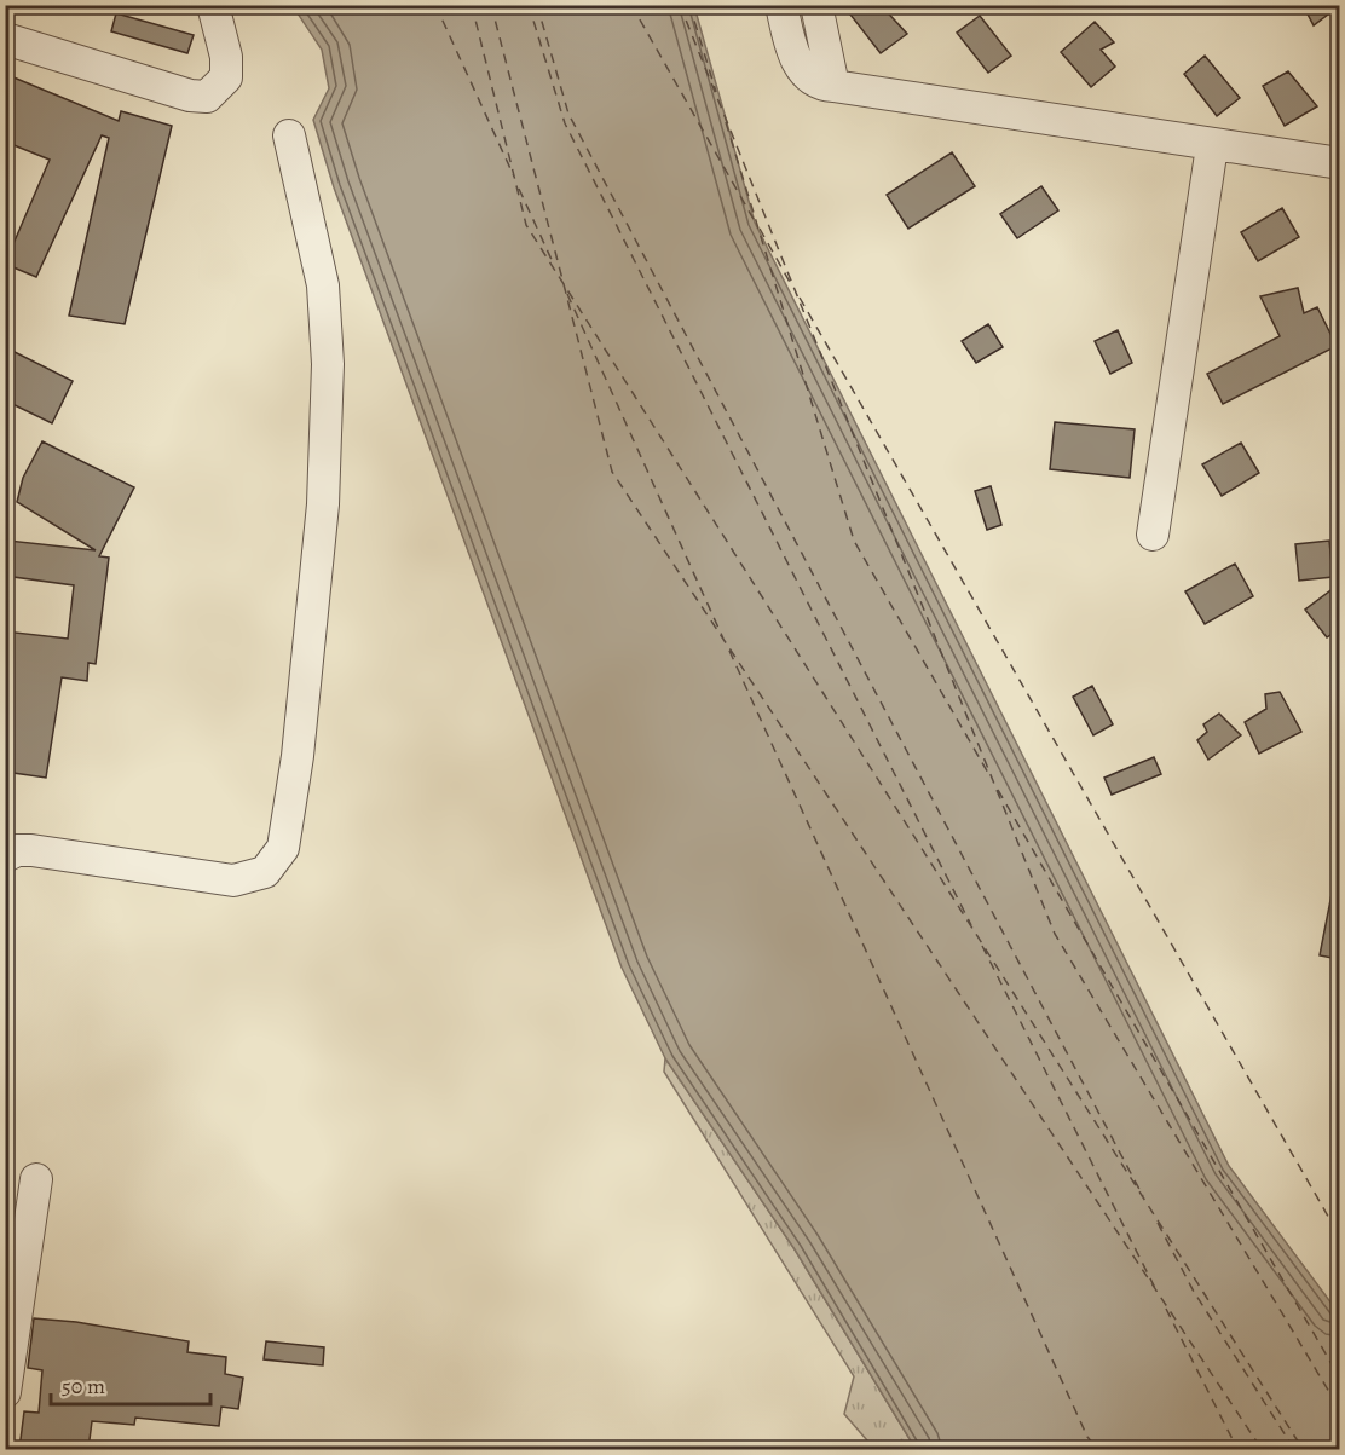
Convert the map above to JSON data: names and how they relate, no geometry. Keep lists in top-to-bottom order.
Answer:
{
  "scale_bar": "50 m"
}
